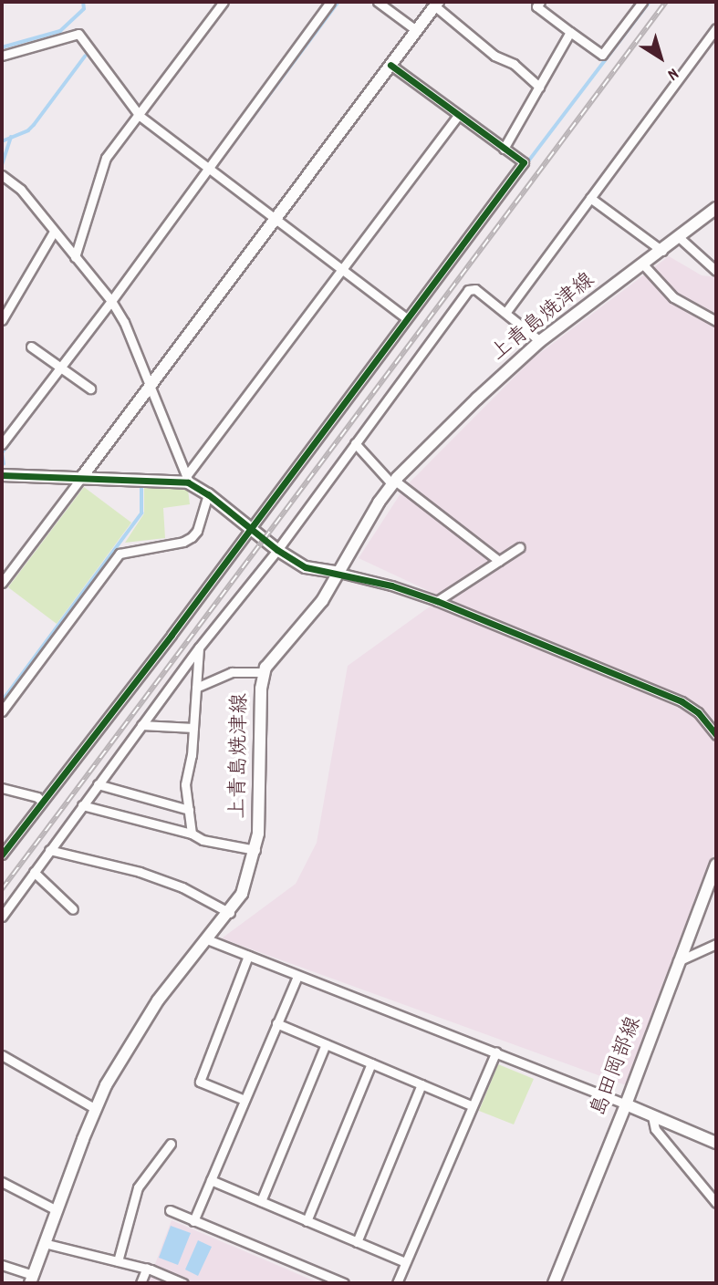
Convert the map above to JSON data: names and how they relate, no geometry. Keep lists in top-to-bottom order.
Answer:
{
  "streets": {
    "main road": ["上青島焼津線", "島田岡部線"]
  },
  "north": "bottom right"
}
